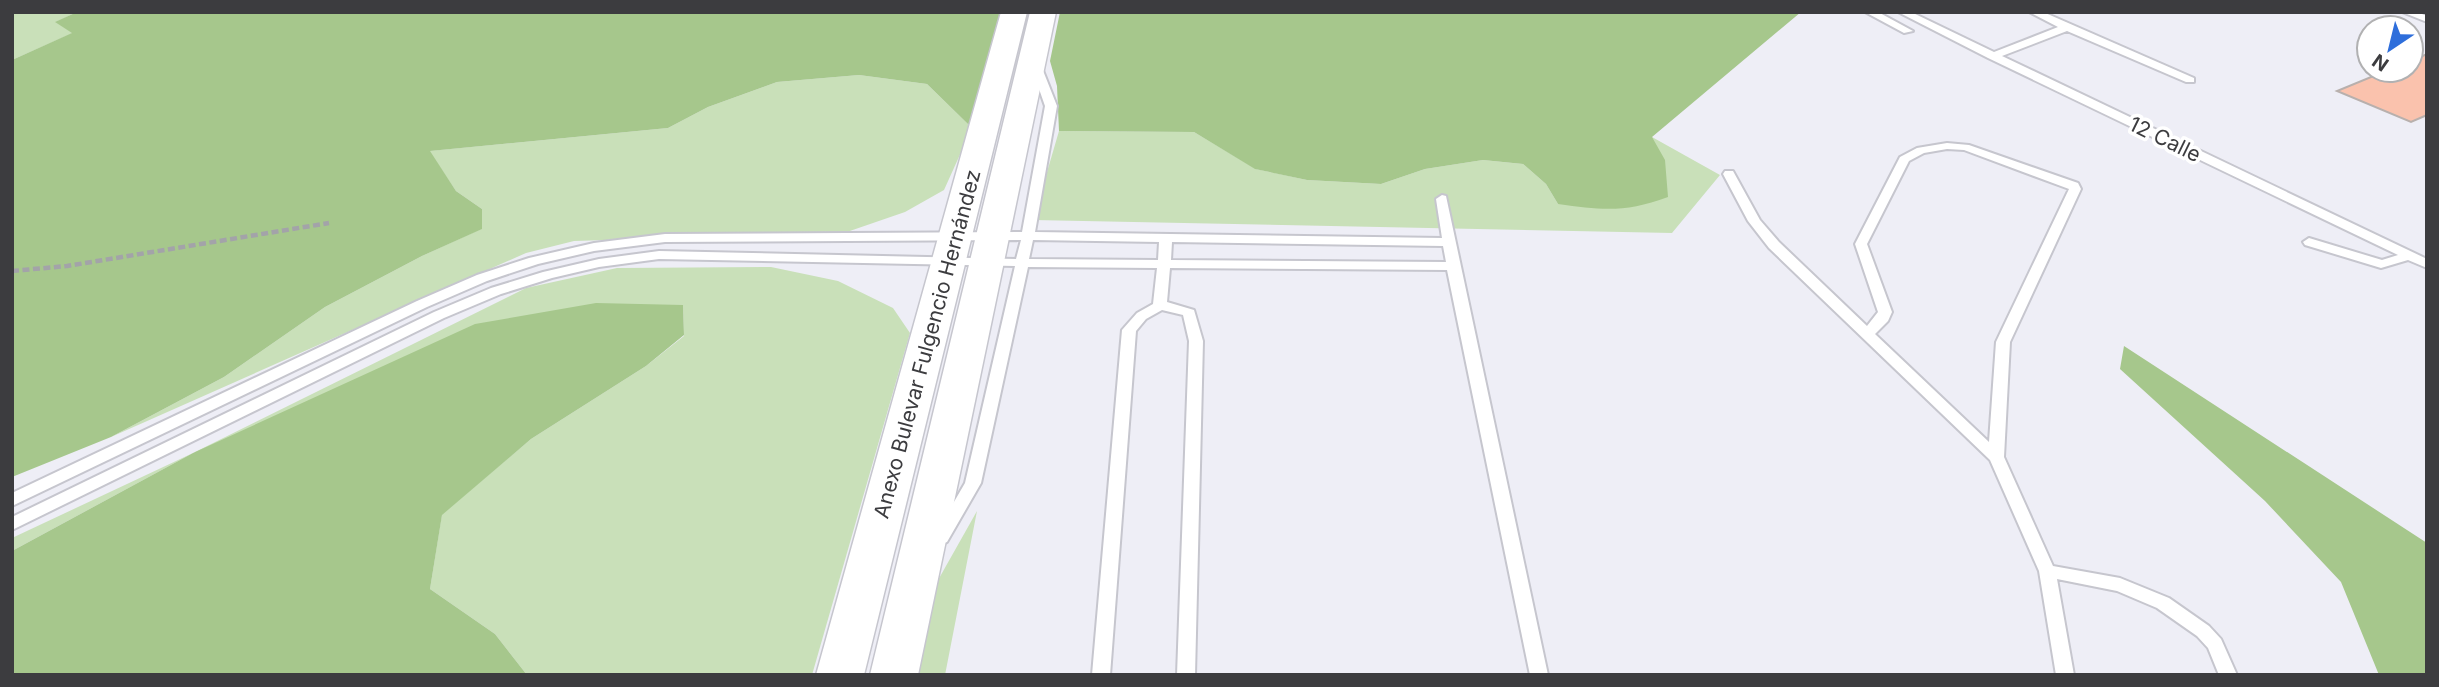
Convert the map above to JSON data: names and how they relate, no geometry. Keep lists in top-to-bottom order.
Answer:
{
  "streets": {
    "main road": ["Anexo Bulevar Fulgencio Hernández"],
    "lane": ["12 Calle"]
  },
  "north": "bottom left"
}
